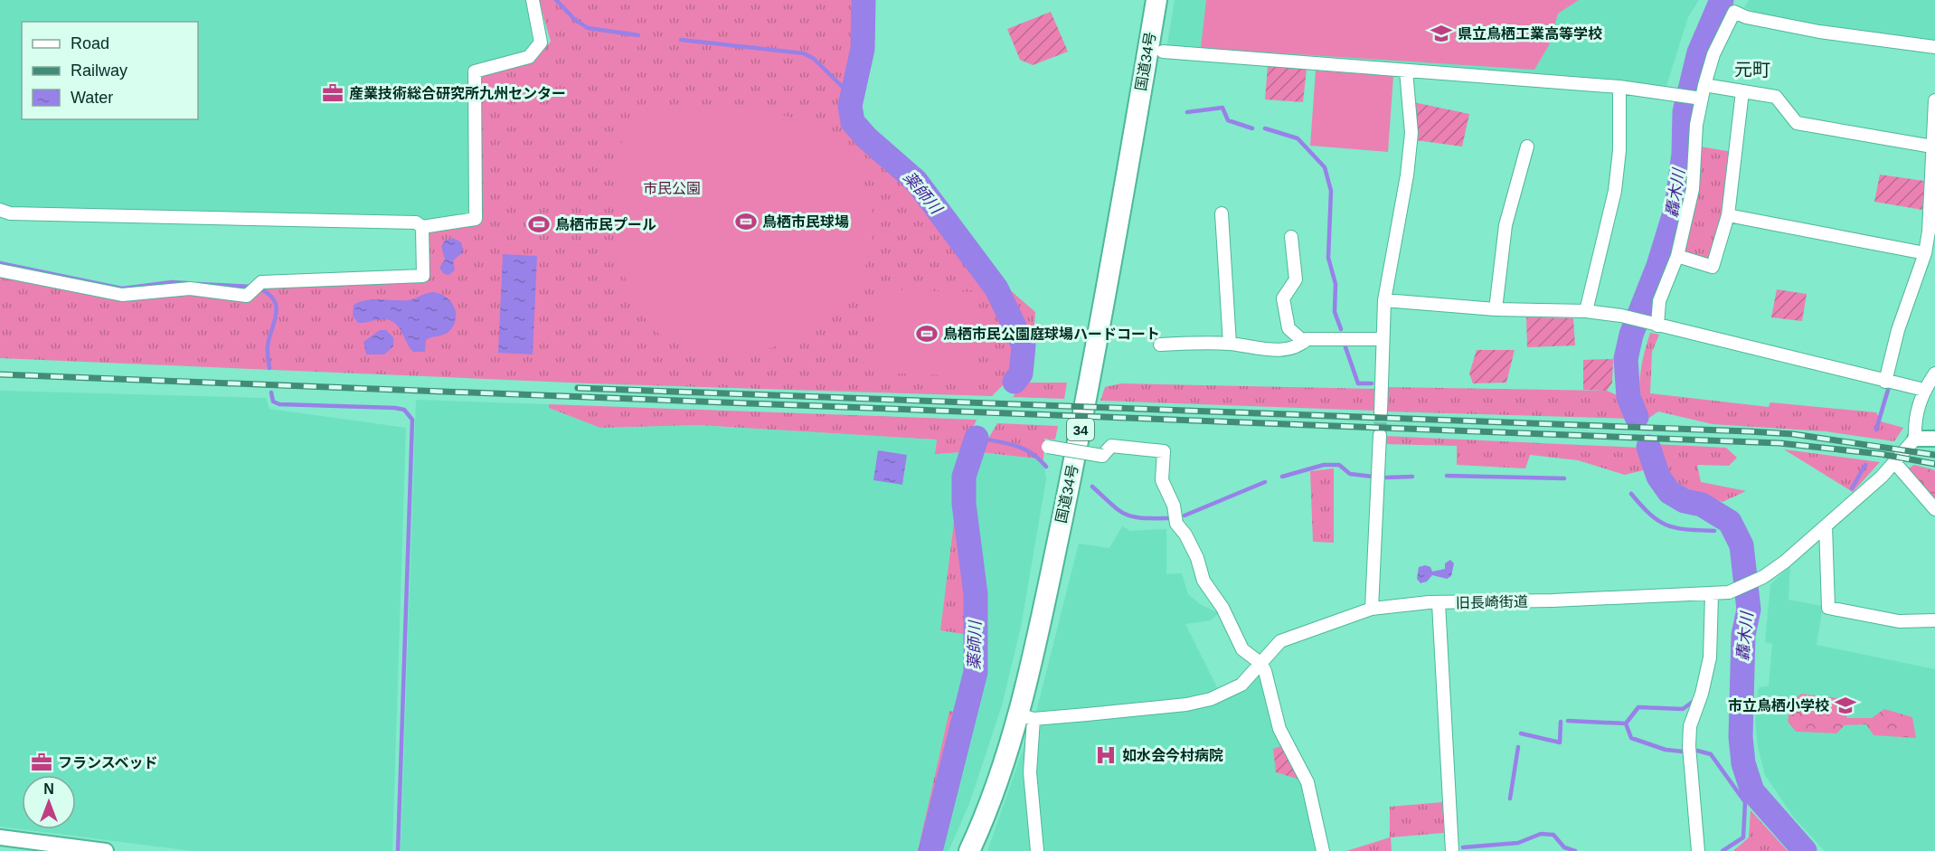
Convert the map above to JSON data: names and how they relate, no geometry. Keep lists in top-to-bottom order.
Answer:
{
  "streets": {
    "highway": ["国道34号", "34"],
    "street": ["旧長崎街道"]
  },
  "districts": ["元町"],
  "water": ["薬師川", "轟木川"],
  "parks": ["市民公園"],
  "places": {
    "school or university": ["県立鳥栖工業高等学校", "市立鳥栖小学校"],
    "office": ["産業技術総合研究所九州センター", "フランスベッド"],
    "sports": ["鳥栖市民球場", "鳥栖市民プール", "鳥栖市民公園庭球場ハードコート"],
    "hospital": ["如水会今村病院"]
  },
  "legend": ["Road", "Railway", "Water"],
  "north": "top"
}
